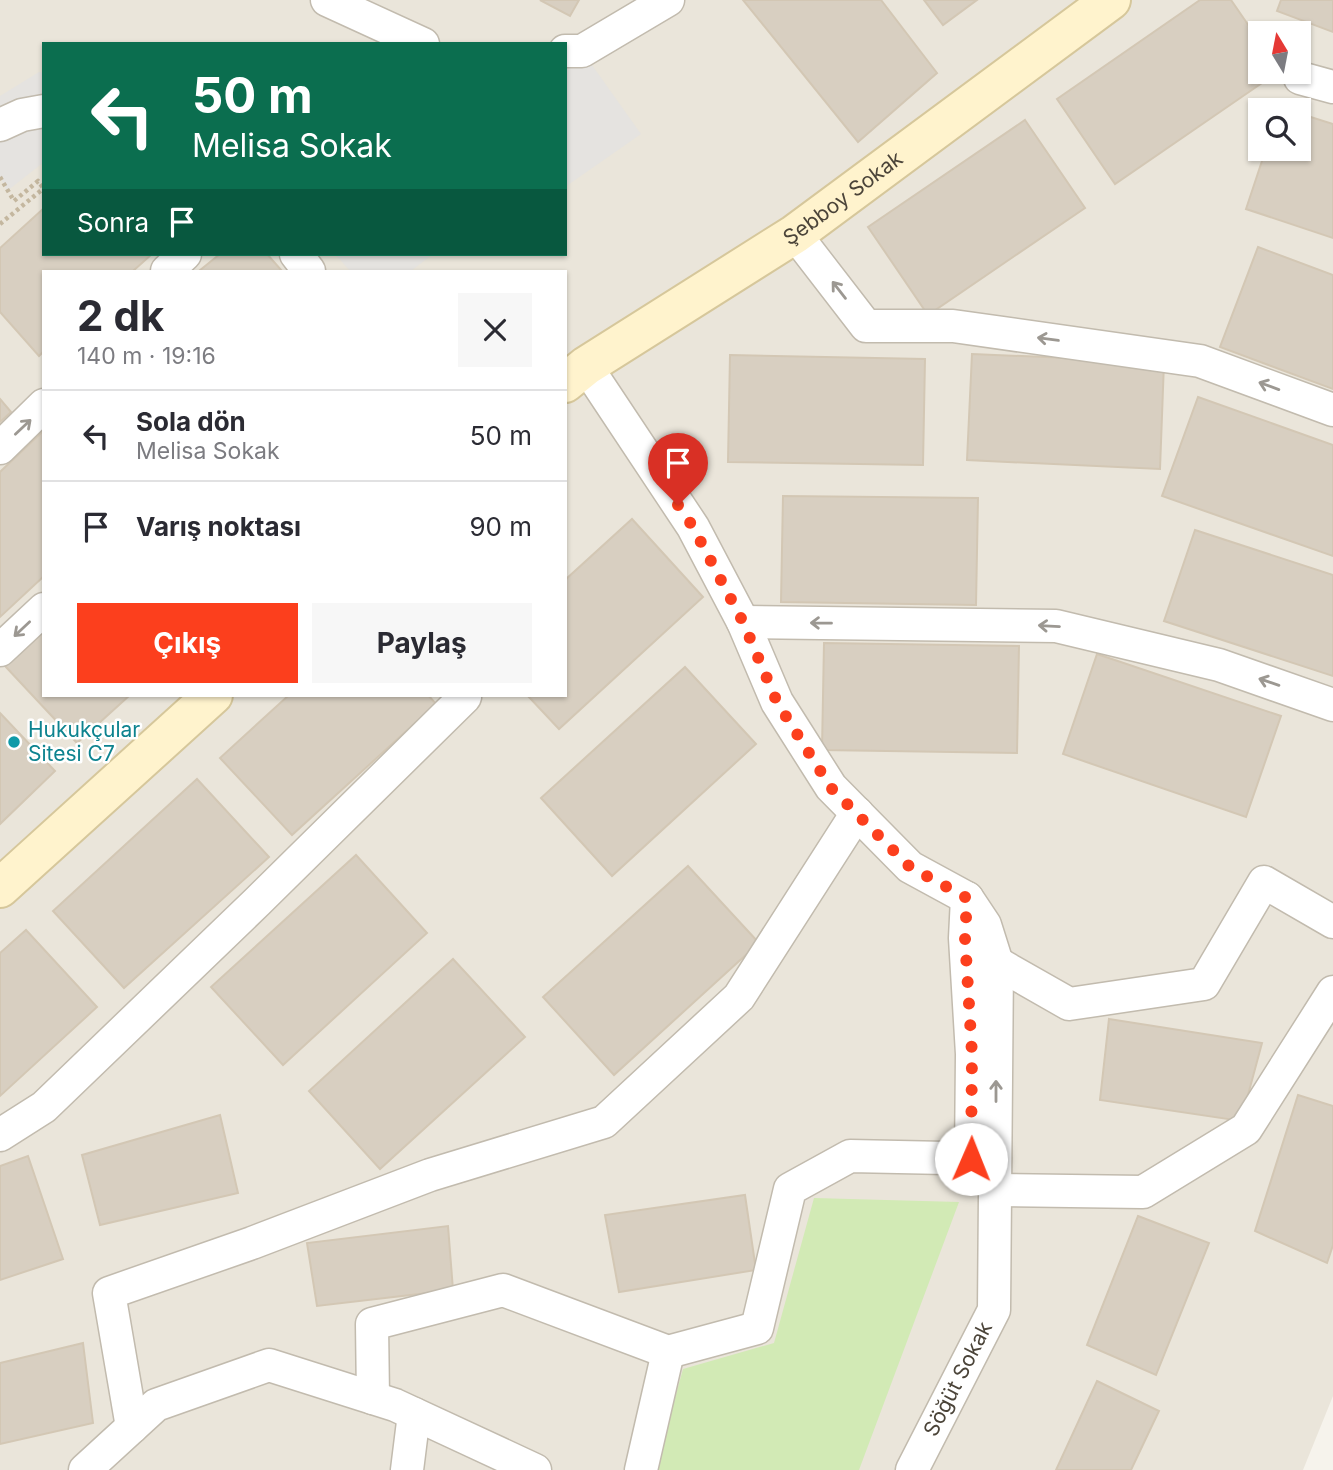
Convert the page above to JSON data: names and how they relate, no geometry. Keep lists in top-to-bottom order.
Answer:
{
  "streets": {
    "street": ["Şebboy Sokak", "Söğüt Sokak"]
  },
  "places": ["Hukukçular Sitesi C7"],
  "north": "top",
  "page": {
    "turn": ["50 m", "Melisa Sokak"],
    "then": "Sonra",
    "heading": ["2 dk", "140 m · 19:16"],
    "list": [
      {
        "name": "Sola dön",
        "note": "Melisa Sokak",
        "value": "50 m"
      },
      {
        "name": "Varış noktası",
        "value": "90 m"
      }
    ],
    "buttons": ["Çıkış", "Paylaş"]
  }
}
